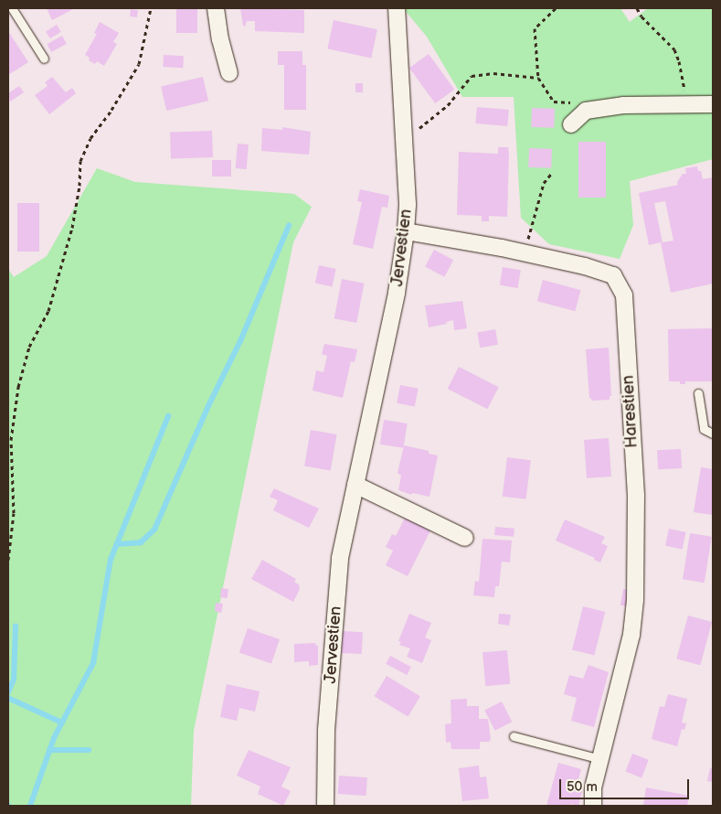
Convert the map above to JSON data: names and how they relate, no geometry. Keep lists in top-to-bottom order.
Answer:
{
  "streets": {
    "street": ["Jervestien", "Harestien"]
  },
  "crossings": [
    ["Jervestien", "Harestien"]
  ],
  "scale_bar": "50 m"
}
